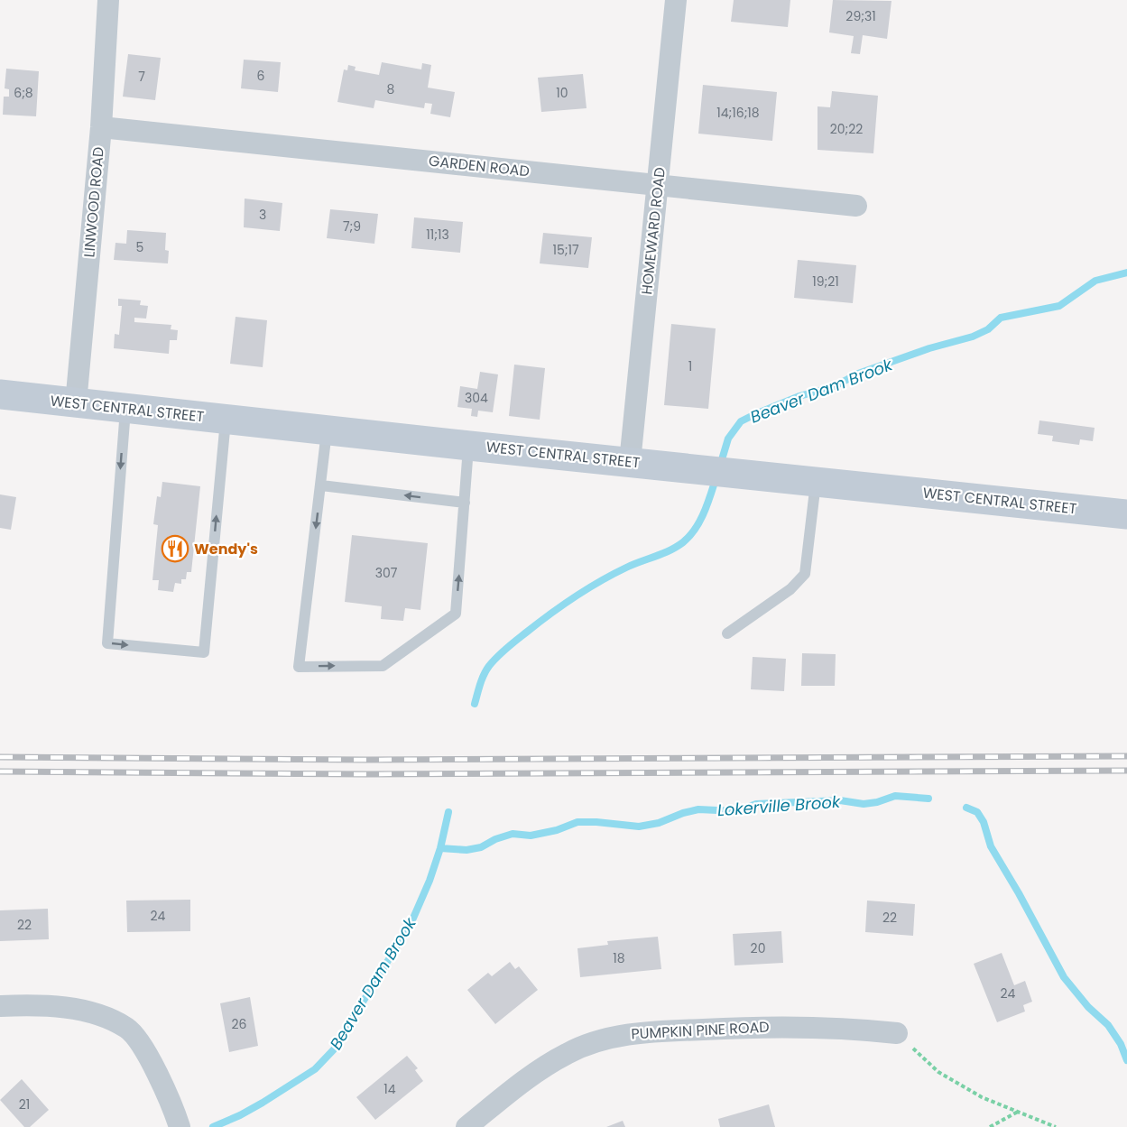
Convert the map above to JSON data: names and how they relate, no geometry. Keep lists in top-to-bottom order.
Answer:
{
  "streets": {
    "main road": ["WEST CENTRAL STREET"],
    "street": [
      "GARDEN ROAD",
      "LINWOOD ROAD",
      "HOMEWARD ROAD",
      "PUMPKIN PINE ROAD"
    ]
  },
  "crossings": [
    ["GARDEN ROAD", "LINWOOD ROAD"],
    ["GARDEN ROAD", "HOMEWARD ROAD"],
    ["LINWOOD ROAD", "WEST CENTRAL STREET"],
    ["HOMEWARD ROAD", "WEST CENTRAL STREET"]
  ],
  "water": ["Beaver Dam Brook", "Lokerville Brook"],
  "places": {
    "restaurant": ["Wendy's"]
  },
  "house_numbers": [
    "29;31",
    "6",
    "7",
    "8",
    "6;8",
    "10",
    "14;16;18",
    "20;22",
    "3",
    "7;9",
    "11;13",
    "5",
    "15;17",
    "19;21",
    "1",
    "304",
    "307",
    "24",
    "22",
    "22",
    "20",
    "18",
    "24",
    "26",
    "14",
    "21"
  ]
}
